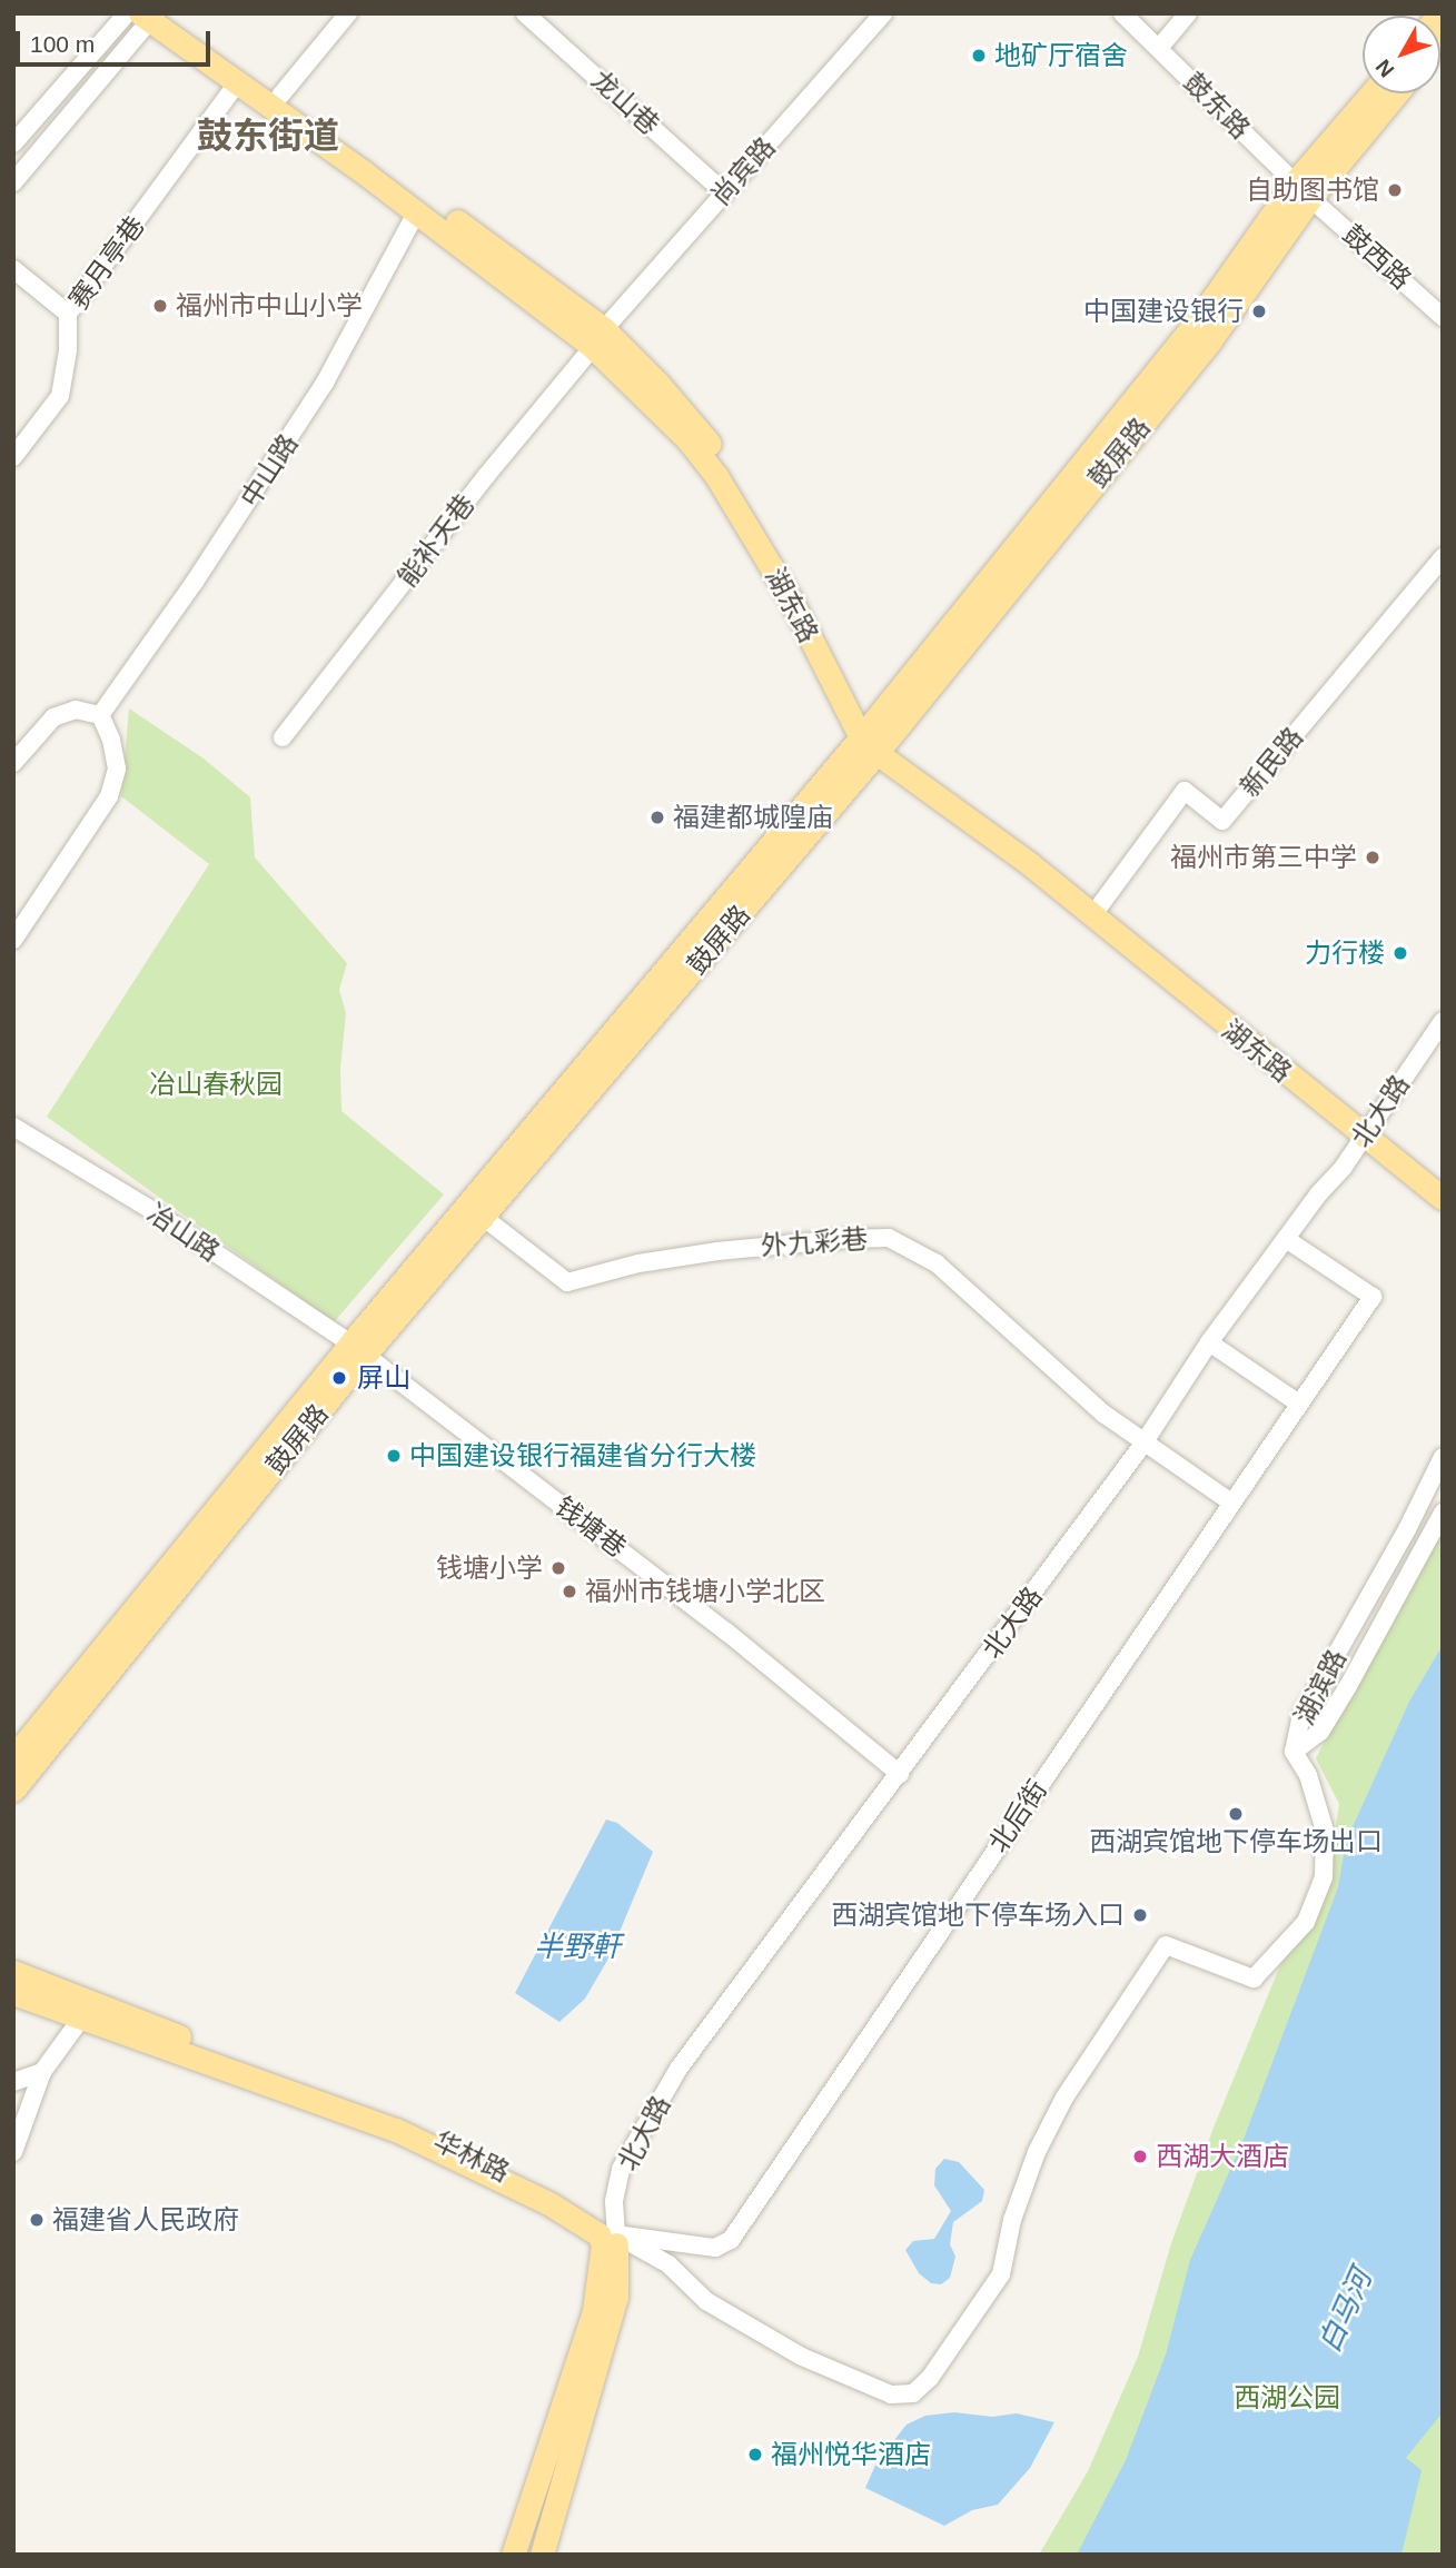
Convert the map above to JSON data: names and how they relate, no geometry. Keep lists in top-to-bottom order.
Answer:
{
  "streets": {
    "main road": ["鼓屏路", "湖东路", "华林路"],
    "street": [
      "龙山巷",
      "鼓东路",
      "尚宾路",
      "鼓西路",
      "赛月亭巷",
      "中山路",
      "能补天巷",
      "新民路",
      "北大路",
      "冶山路",
      "外九彩巷",
      "钱塘巷",
      "湖滨路",
      "北后街"
    ]
  },
  "crossings": [
    ["龙山巷", "尚宾路"],
    ["鼓东路", "鼓西路"],
    ["鼓东路", "鼓屏路"],
    ["尚宾路", "能补天巷"],
    ["尚宾路", "湖东路"],
    ["鼓西路", "鼓屏路"],
    ["赛月亭巷", "湖东路"],
    ["鼓屏路", "湖东路"],
    ["鼓屏路", "冶山路"],
    ["鼓屏路", "外九彩巷"],
    ["鼓屏路", "钱塘巷"],
    ["中山路", "湖东路"],
    ["能补天巷", "湖东路"],
    ["湖东路", "新民路"],
    ["湖东路", "北大路"],
    ["北大路", "外九彩巷"],
    ["北大路", "钱塘巷"],
    ["北大路", "北后街"],
    ["北大路", "华林路"],
    ["冶山路", "钱塘巷"],
    ["外九彩巷", "北后街"],
    ["北后街", "华林路"]
  ],
  "districts": ["鼓东街道"],
  "water": ["半野軒", "白马河"],
  "parks": ["冶山春秋园", "西湖公园"],
  "places": [
    "地矿厅宿舍",
    "自助图书馆",
    "福州市中山小学",
    "中国建设银行",
    "福建都城隍庙",
    "福州市第三中学",
    "力行楼",
    "屏山",
    "中国建设银行福建省分行大楼",
    "钱塘小学",
    "福州市钱塘小学北区",
    "西湖宾馆地下停车场出口",
    "西湖宾馆地下停车场入口",
    "西湖大酒店",
    "福建省人民政府",
    "福州悦华酒店"
  ],
  "scale_bar": "100 m",
  "north": "bottom left"
}
